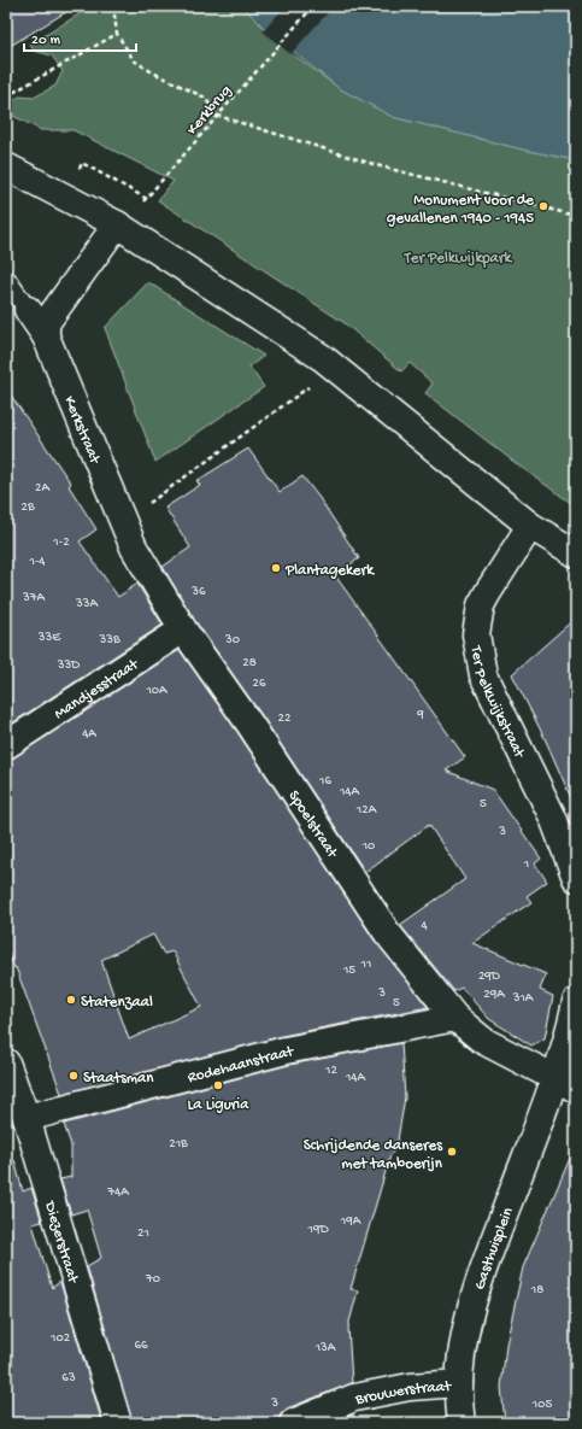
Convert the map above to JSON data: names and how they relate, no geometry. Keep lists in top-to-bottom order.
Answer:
{
  "streets": {
    "street": [
      "Kerkstraat",
      "Mandjesstraat",
      "Ter Pelkwijkstraat",
      "Spoelstraat",
      "Rodehaanstraat",
      "Diezerstraat",
      "Gasthuisplein",
      "Brouwerstraat"
    ],
    "path": ["Kerkbrug"]
  },
  "crossings": [
    ["Kerkstraat", "Spoelstraat"],
    ["Mandjesstraat", "Spoelstraat"],
    ["Spoelstraat", "Rodehaanstraat"],
    ["Spoelstraat", "Gasthuisplein"],
    ["Rodehaanstraat", "Diezerstraat"],
    ["Gasthuisplein", "Brouwerstraat"]
  ],
  "parks": ["Ter Pelkwijkpark"],
  "places": [
    "Monument voor de gevallenen 1940 - 1945",
    "Plantagekerk",
    "Statenzaal",
    "Staatsman",
    "La Liguria",
    "Schrijdende danseres met tamboerijn"
  ],
  "house_numbers": [
    "2A",
    "2B",
    "1-2",
    "1-4",
    "36",
    "37A",
    "33A",
    "33E",
    "33B",
    "30",
    "28",
    "33D",
    "26",
    "10A",
    "9",
    "22",
    "4A",
    "16",
    "14A",
    "5",
    "12A",
    "3",
    "10",
    "1",
    "4",
    "11",
    "15",
    "29D",
    "3",
    "29A",
    "31A",
    "5",
    "12",
    "14A",
    "21B",
    "74A",
    "19A",
    "19D",
    "21",
    "70",
    "18",
    "102",
    "66",
    "13A",
    "63",
    "3",
    "105"
  ],
  "scale_bar": "20 m"
}
